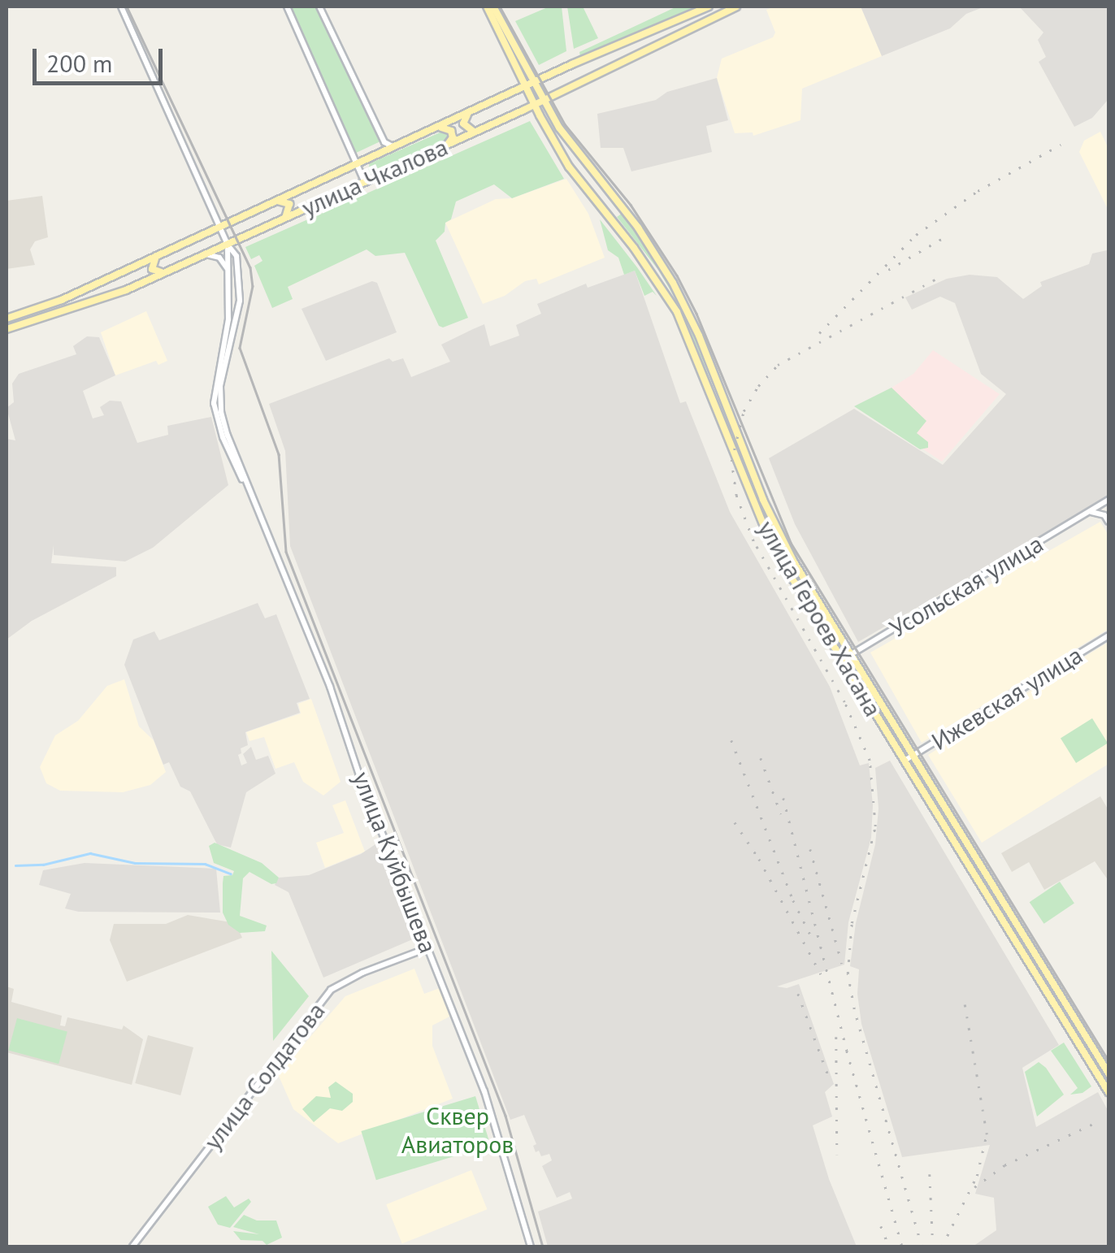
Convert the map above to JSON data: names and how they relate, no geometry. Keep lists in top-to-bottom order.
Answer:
{
  "streets": {
    "main road": [
      "улица Чкалова",
      "Усольская улица",
      "улица Героев Хасана",
      "Ижевская улица",
      "улица Куйбышева",
      "улица Солдатова"
    ]
  },
  "crossings": [
    ["улица Чкалова", "улица Героев Хасана"],
    ["улица Чкалова", "улица Куйбышева"],
    ["Усольская улица", "улица Героев Хасана"],
    ["улица Героев Хасана", "Ижевская улица"],
    ["улица Куйбышева", "улица Солдатова"]
  ],
  "parks": ["Сквер Авиаторов"],
  "scale_bar": "200 m"
}
